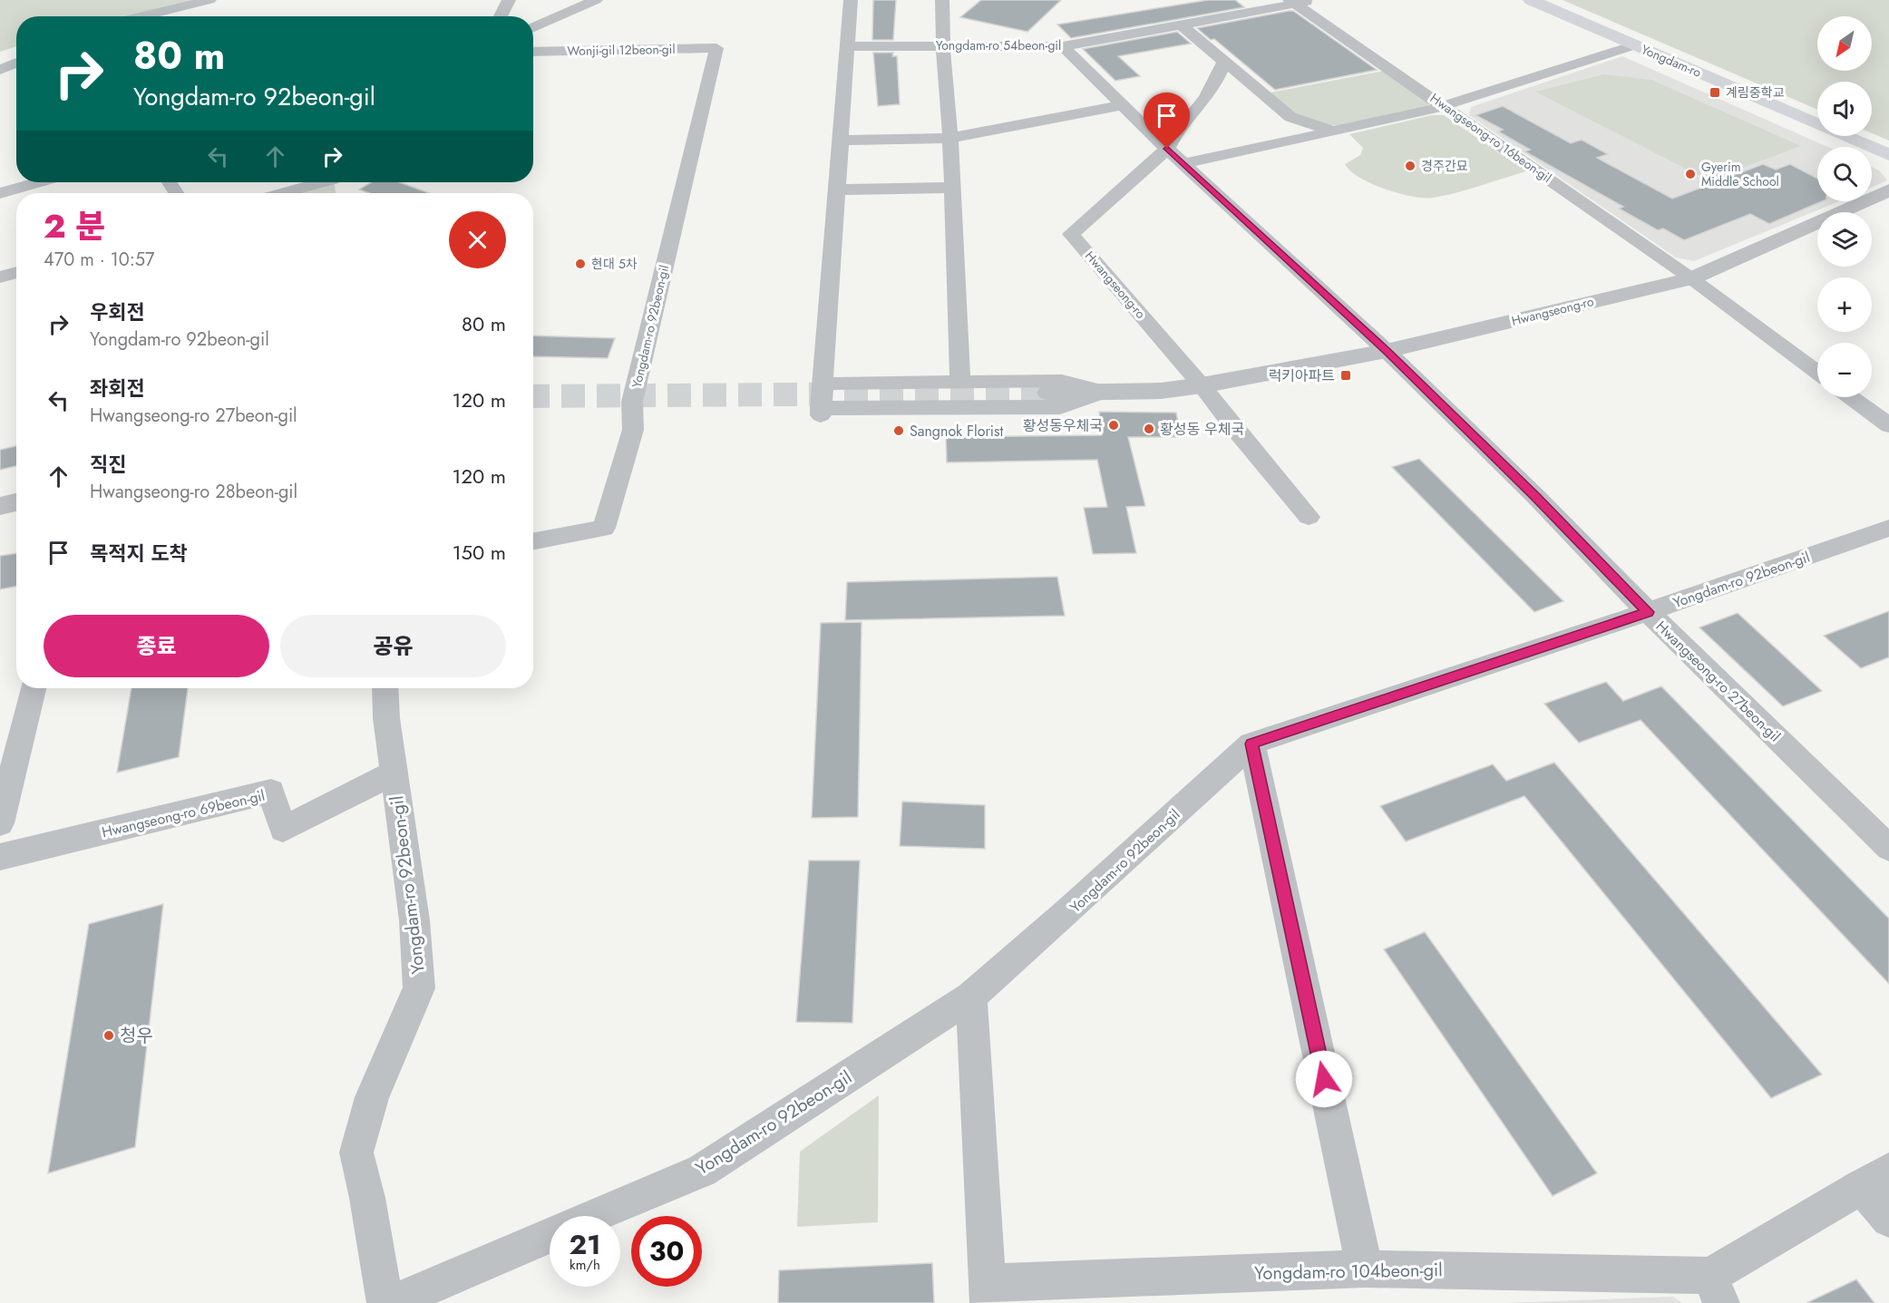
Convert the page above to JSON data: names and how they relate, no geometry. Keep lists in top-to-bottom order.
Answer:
{
  "streets": {
    "main road": ["Yongdam-ro"],
    "street": [
      "Yongdam-ro 54beon-gil",
      "Wonji-gil 12beon-gil",
      "Hwangseong-ro 16beon-gil",
      "Hwangseong-ro",
      "Yongdam-ro 92beon-gil",
      "Hwangseong-ro 27beon-gil",
      "Hwangseong-ro 69beon-gil",
      "Yongdam-ro 104beon-gil"
    ]
  },
  "crossings": [
    ["Yongdam-ro 54beon-gil", "Hwangseong-ro 16beon-gil"],
    ["Yongdam-ro 54beon-gil", "Hwangseong-ro 27beon-gil"],
    ["Wonji-gil 12beon-gil", "Yongdam-ro 92beon-gil"],
    ["Yongdam-ro", "Hwangseong-ro 16beon-gil"],
    ["Yongdam-ro", "Hwangseong-ro 27beon-gil"],
    ["Hwangseong-ro 16beon-gil", "Hwangseong-ro"],
    ["Hwangseong-ro", "Hwangseong-ro 27beon-gil"],
    ["Yongdam-ro 92beon-gil", "Hwangseong-ro 27beon-gil"],
    ["Yongdam-ro 92beon-gil", "Hwangseong-ro 69beon-gil"]
  ],
  "places": {
    "transit": ["계림중학교", "럭키아파트"],
    "other": [
      "경주간묘",
      "Gyerim Middle School",
      "현대 5차",
      "황성동우체국",
      "황성동 우체국",
      "Sangnok Florist",
      "청우"
    ]
  },
  "north": "bottom left",
  "page": {
    "map_buttons": ["+", "−"],
    "turn": ["80 m", "Yongdam-ro 92beon-gil"],
    "heading": ["2 분", "470 m · 10:57"],
    "list": [
      {
        "name": "우회전",
        "note": "Yongdam-ro 92beon-gil",
        "value": "80 m"
      },
      {
        "name": "좌회전",
        "note": "Hwangseong-ro 27beon-gil",
        "value": "120 m"
      },
      {
        "name": "직진",
        "note": "Hwangseong-ro 28beon-gil",
        "value": "120 m"
      },
      {
        "name": "목적지 도착",
        "value": "150 m"
      }
    ],
    "buttons": ["종료", "공유"],
    "speed": "21 km/h",
    "limit": "30"
  }
}
